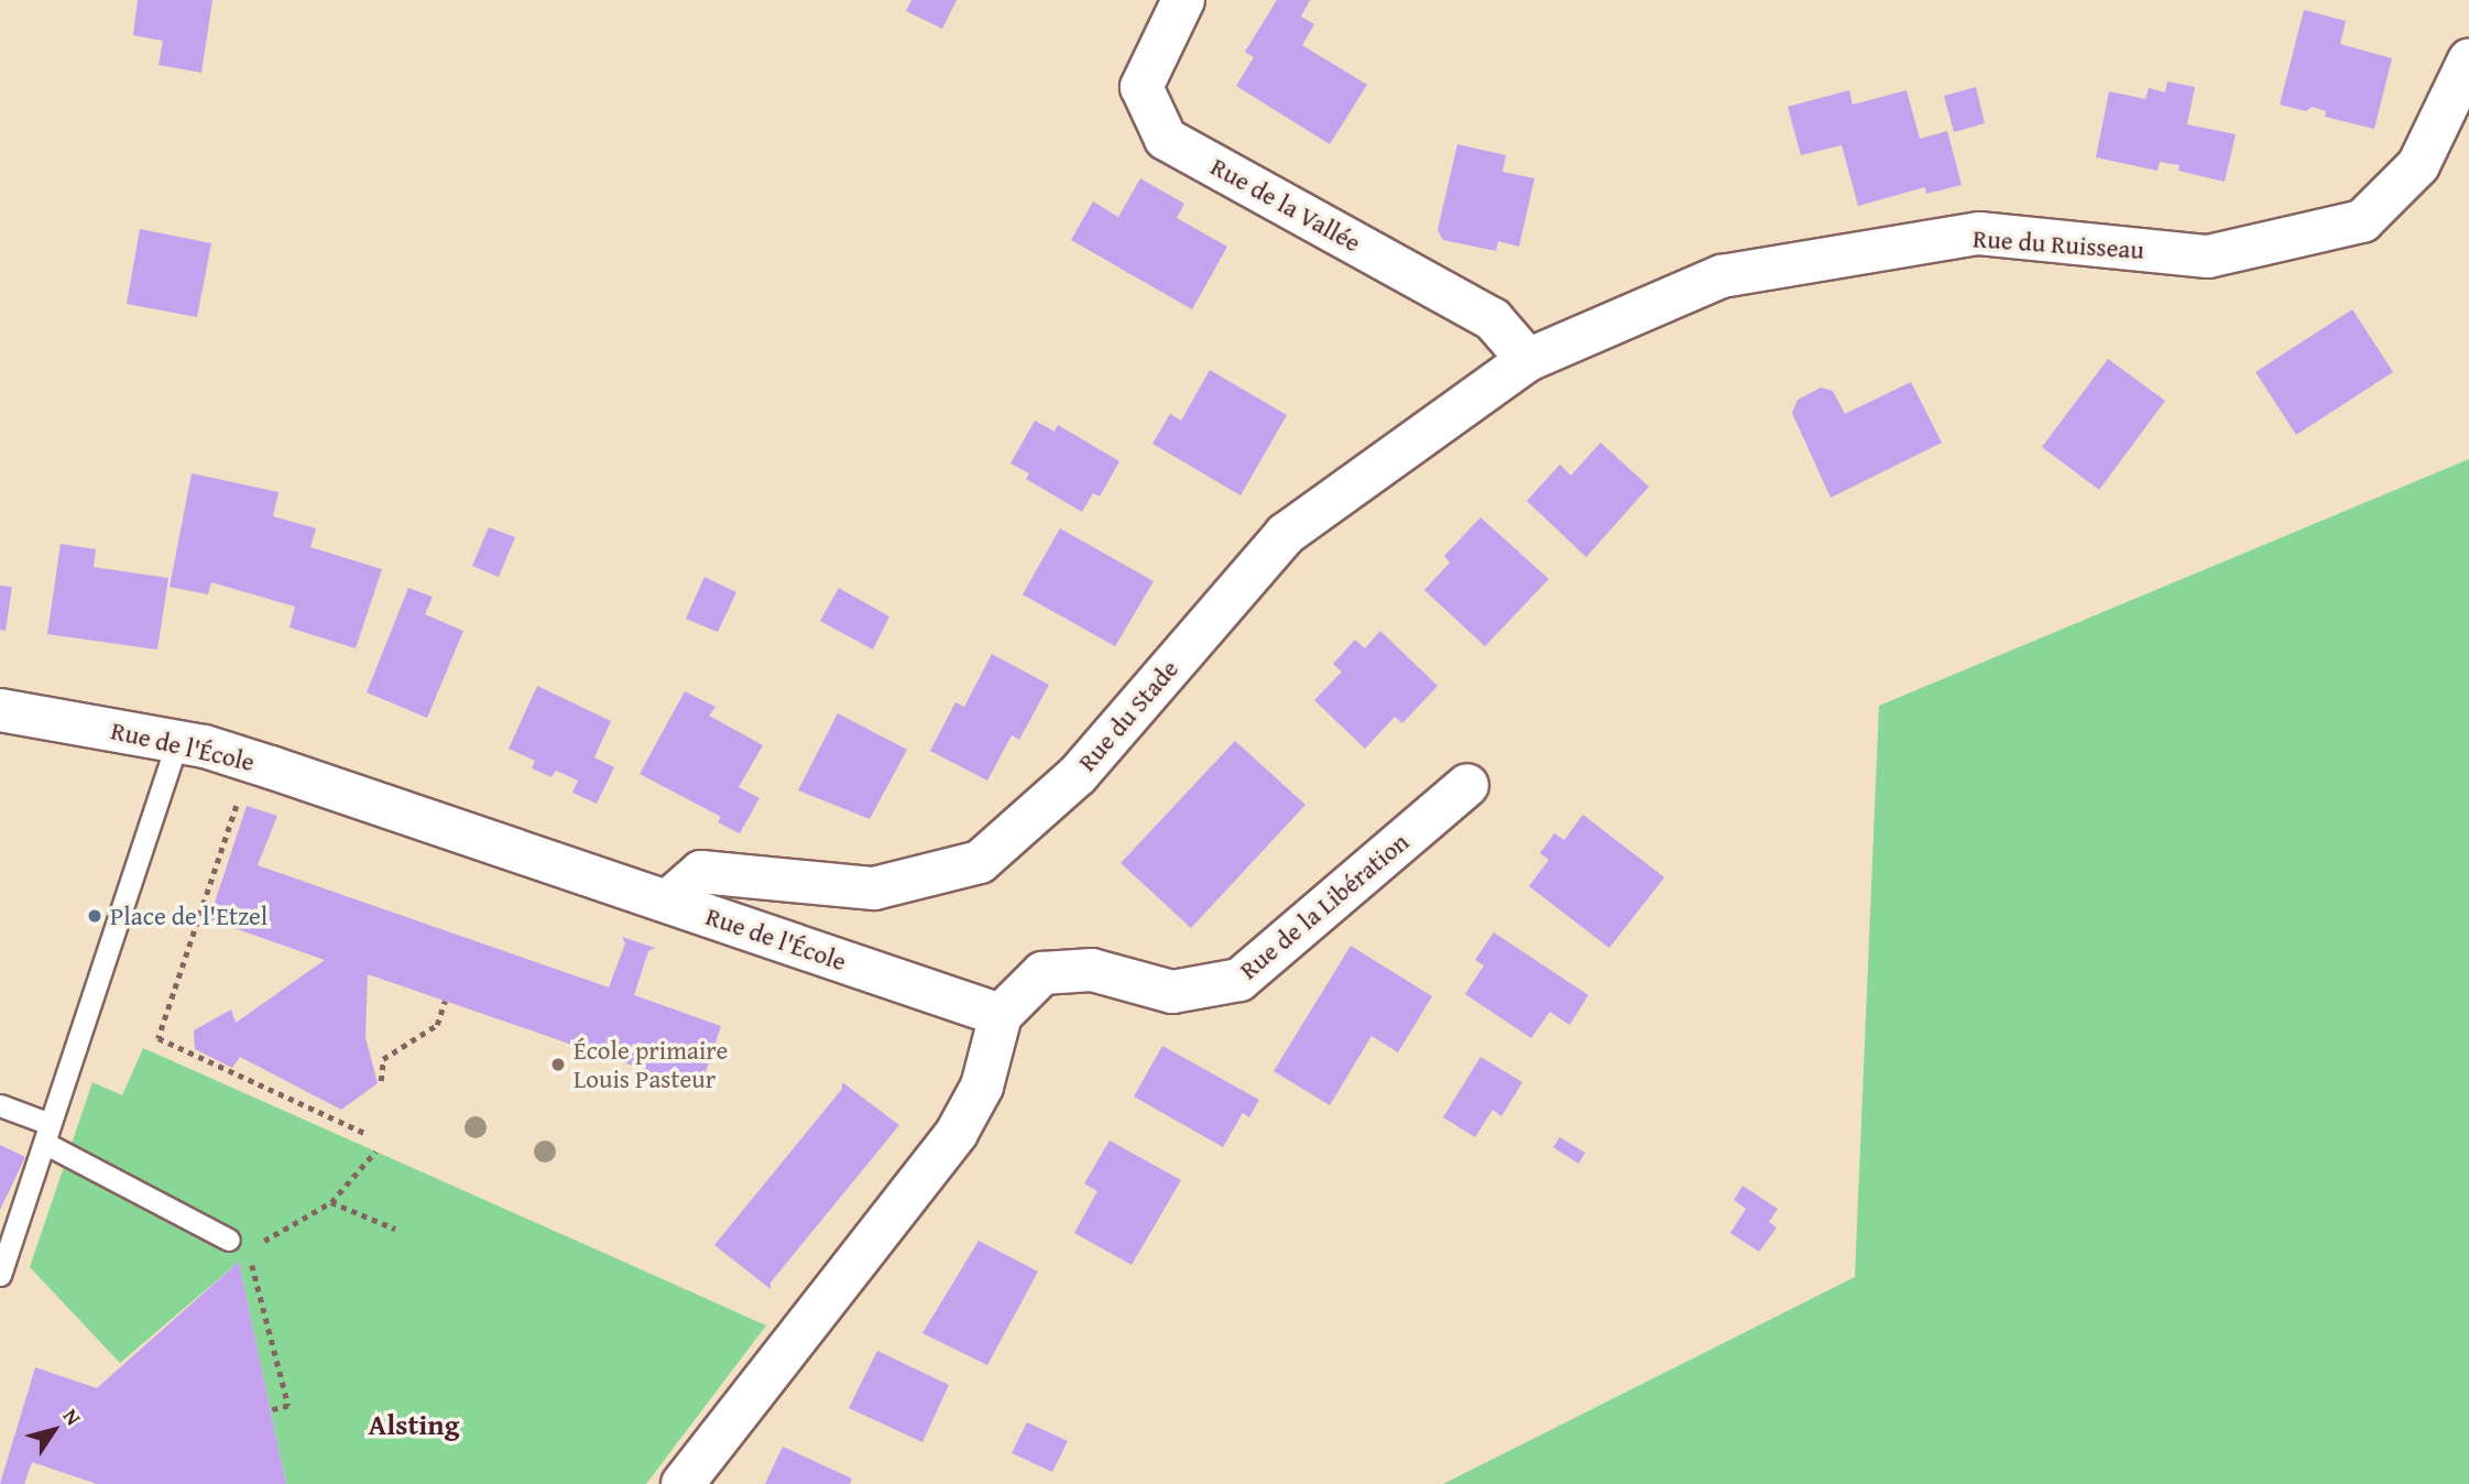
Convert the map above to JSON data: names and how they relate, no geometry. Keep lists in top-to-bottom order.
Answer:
{
  "streets": {
    "street": [
      "Rue de la Vallée",
      "Rue du Ruisseau",
      "Rue du Stade",
      "Rue de l'École",
      "Rue de la Libération"
    ]
  },
  "crossings": [
    ["Rue de la Vallée", "Rue du Ruisseau"],
    ["Rue de la Vallée", "Rue du Stade"],
    ["Rue du Ruisseau", "Rue du Stade"],
    ["Rue du Stade", "Rue de l'École"],
    ["Rue de l'École", "Rue de la Libération"]
  ],
  "districts": ["Alsting"],
  "places": ["Place de l'Etzel", "École primaire Louis Pasteur"],
  "north": "top right"
}
